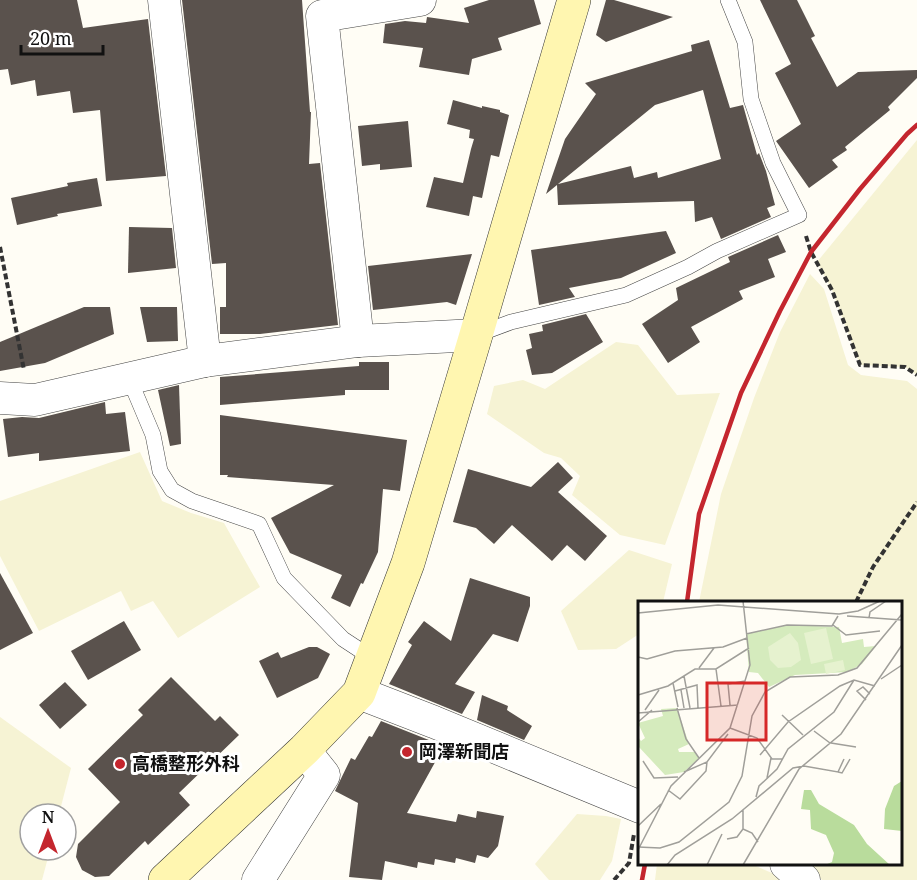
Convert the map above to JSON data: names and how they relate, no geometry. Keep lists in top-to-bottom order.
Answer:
{
  "places": ["岡澤新聞店", "高橋整形外科"],
  "scale_bar": "20 m",
  "north": "top"
}
